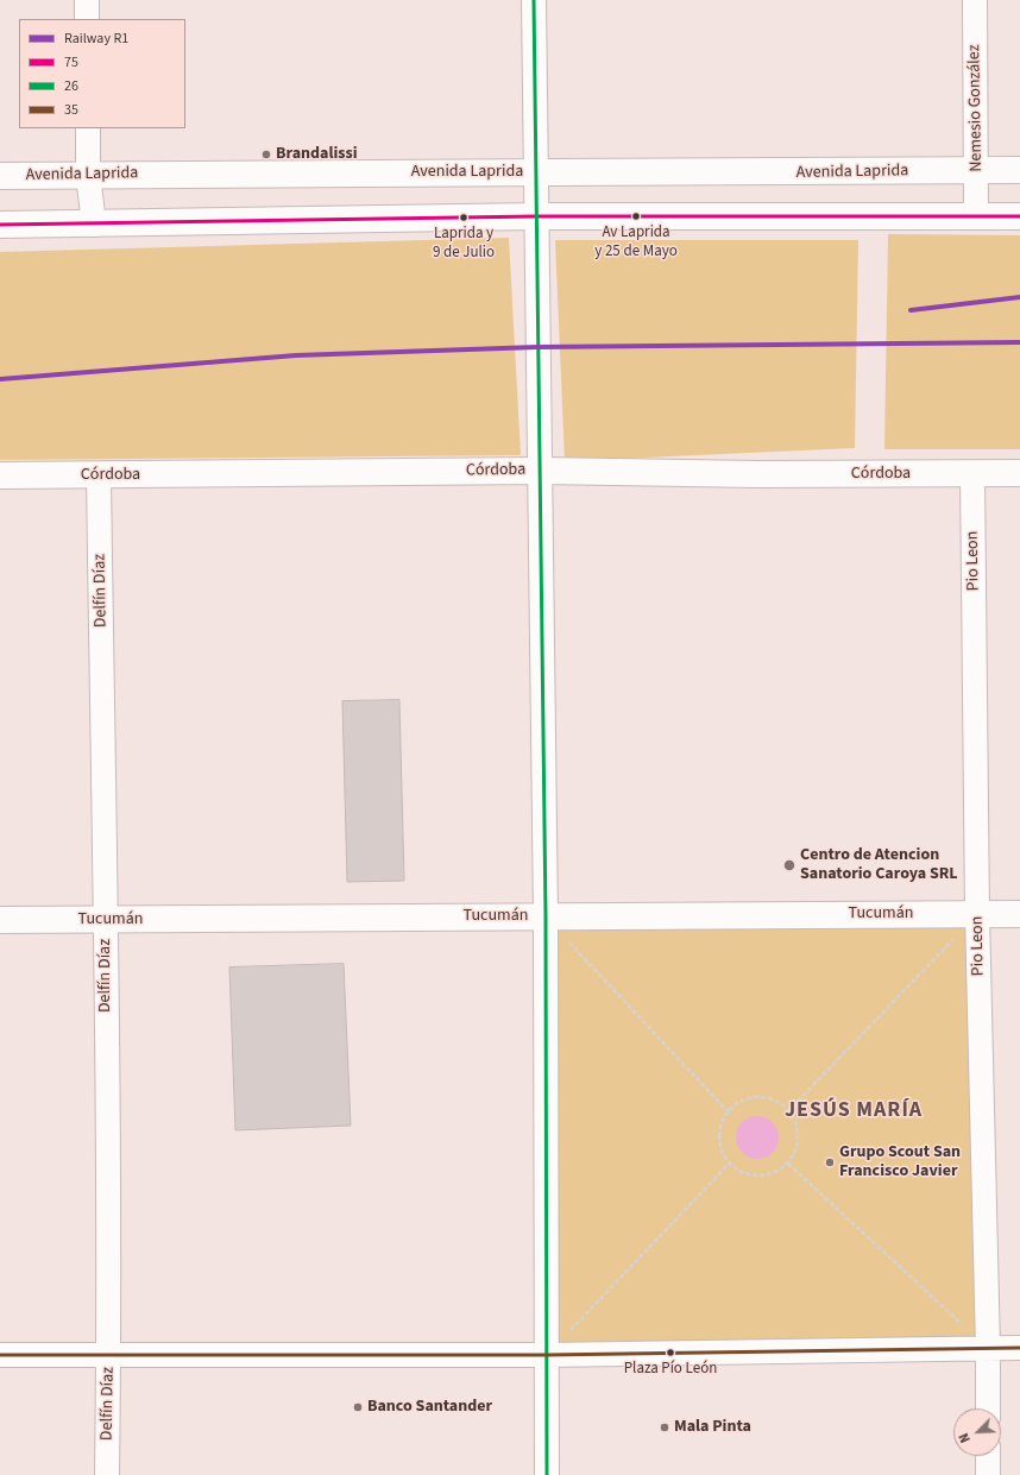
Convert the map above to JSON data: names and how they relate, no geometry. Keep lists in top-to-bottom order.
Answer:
{
  "streets": {
    "main road": ["Avenida Laprida", "Córdoba", "Tucumán"],
    "street": ["Nemesio González", "Pio Leon", "Delfín Díaz"]
  },
  "crossings": [
    ["Nemesio González", "Avenida Laprida"],
    ["Córdoba", "Pio Leon"],
    ["Córdoba", "Delfín Díaz"],
    ["Pio Leon", "Tucumán"],
    ["Delfín Díaz", "Tucumán"]
  ],
  "districts": ["JESÚS MARÍA"],
  "places": [
    "Brandalissi",
    "Av Laprida y 25 de Mayo",
    "Laprida y 9 de Julio",
    "Centro de Atencion Sanatorio Caroya SRL",
    "Grupo Scout San Francisco Javier",
    "Plaza Pío León",
    "Banco Santander",
    "Mala Pinta"
  ],
  "lines": [
    "transit line 26",
    "transit line 75",
    "rail line R1",
    "transit line 35"
  ],
  "legend": [
    "Railway R1",
    "75",
    "26",
    "35"
  ],
  "north": "bottom left"
}
